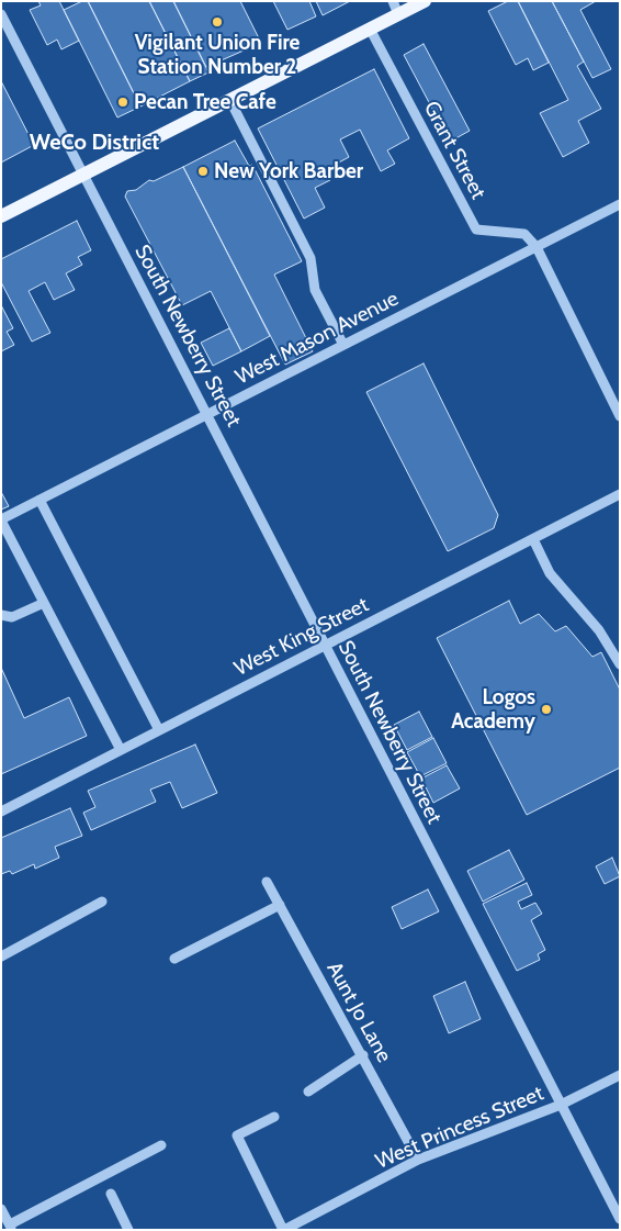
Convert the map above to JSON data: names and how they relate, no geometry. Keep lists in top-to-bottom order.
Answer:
{
  "streets": {
    "street": [
      "Grant Street",
      "South Newberry Street",
      "West Mason Avenue",
      "West King Street",
      "Aunt Jo Lane",
      "West Princess Street"
    ]
  },
  "crossings": [
    ["Grant Street", "West Mason Avenue"],
    ["South Newberry Street", "West Mason Avenue"],
    ["South Newberry Street", "West King Street"],
    ["South Newberry Street", "West Princess Street"],
    ["Aunt Jo Lane", "West Princess Street"]
  ],
  "districts": ["WeCo District"],
  "places": [
    "Vigilant Union Fire Station Number 2",
    "Pecan Tree Cafe",
    "New York Barber",
    "Logos Academy"
  ]
}
